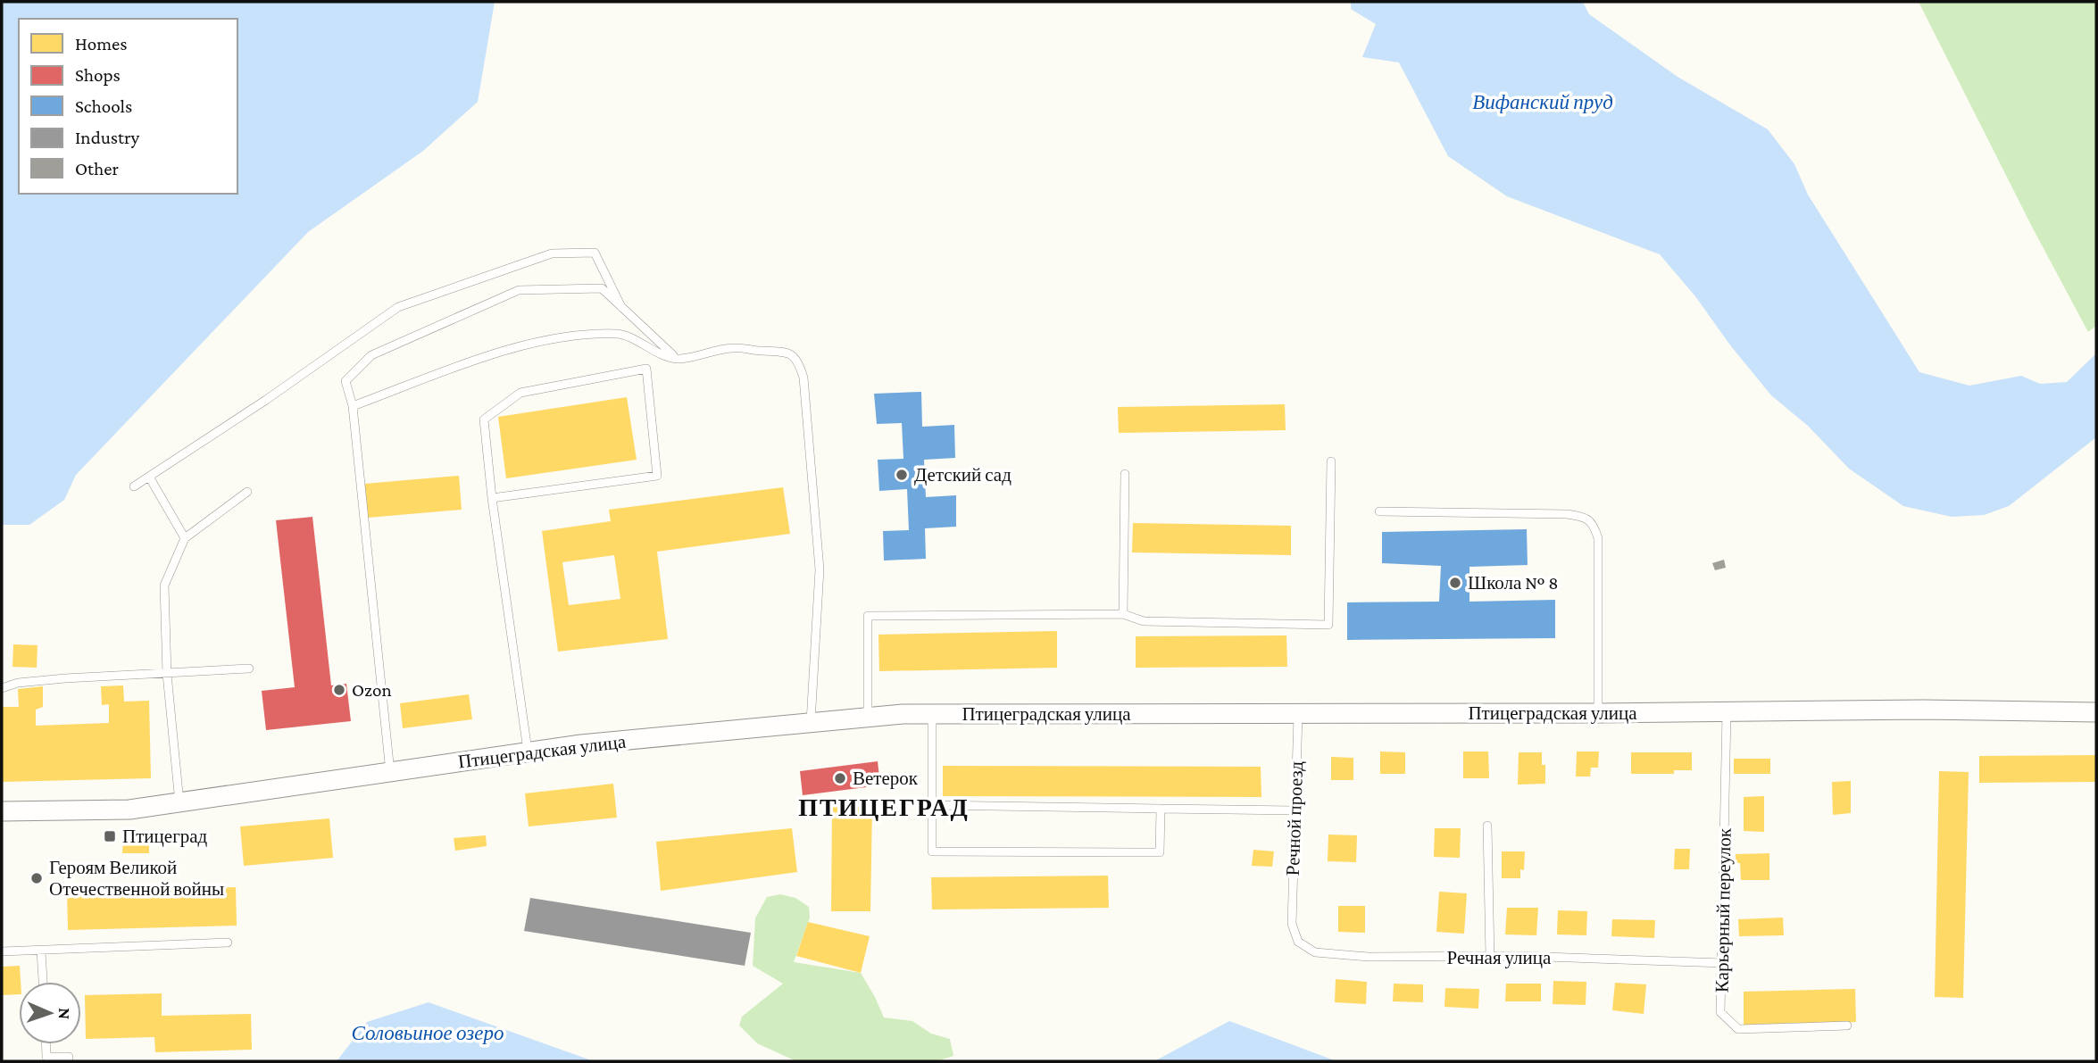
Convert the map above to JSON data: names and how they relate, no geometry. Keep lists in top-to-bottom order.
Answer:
{
  "streets": {
    "street": ["Птицеградская улица"],
    "lane": ["Речной проезд", "Карьерный переулок", "Речная улица"]
  },
  "crossings": [
    ["Птицеградская улица", "Речной проезд"],
    ["Птицеградская улица", "Карьерный переулок"],
    ["Речной проезд", "Речная улица"],
    ["Карьерный переулок", "Речная улица"]
  ],
  "districts": ["ПТИЦЕГРАД"],
  "water": ["Вифанский пруд", "Соловьиное озеро"],
  "places": {
    "other": [
      "Детский сад",
      "Школа № 8",
      "Ozon",
      "Ветерок",
      "Героям Великой Отечественной войны"
    ],
    "transit": ["Птицеград"]
  },
  "legend": [
    "Homes",
    "Shops",
    "Schools",
    "Industry",
    "Other"
  ],
  "north": "right"
}
